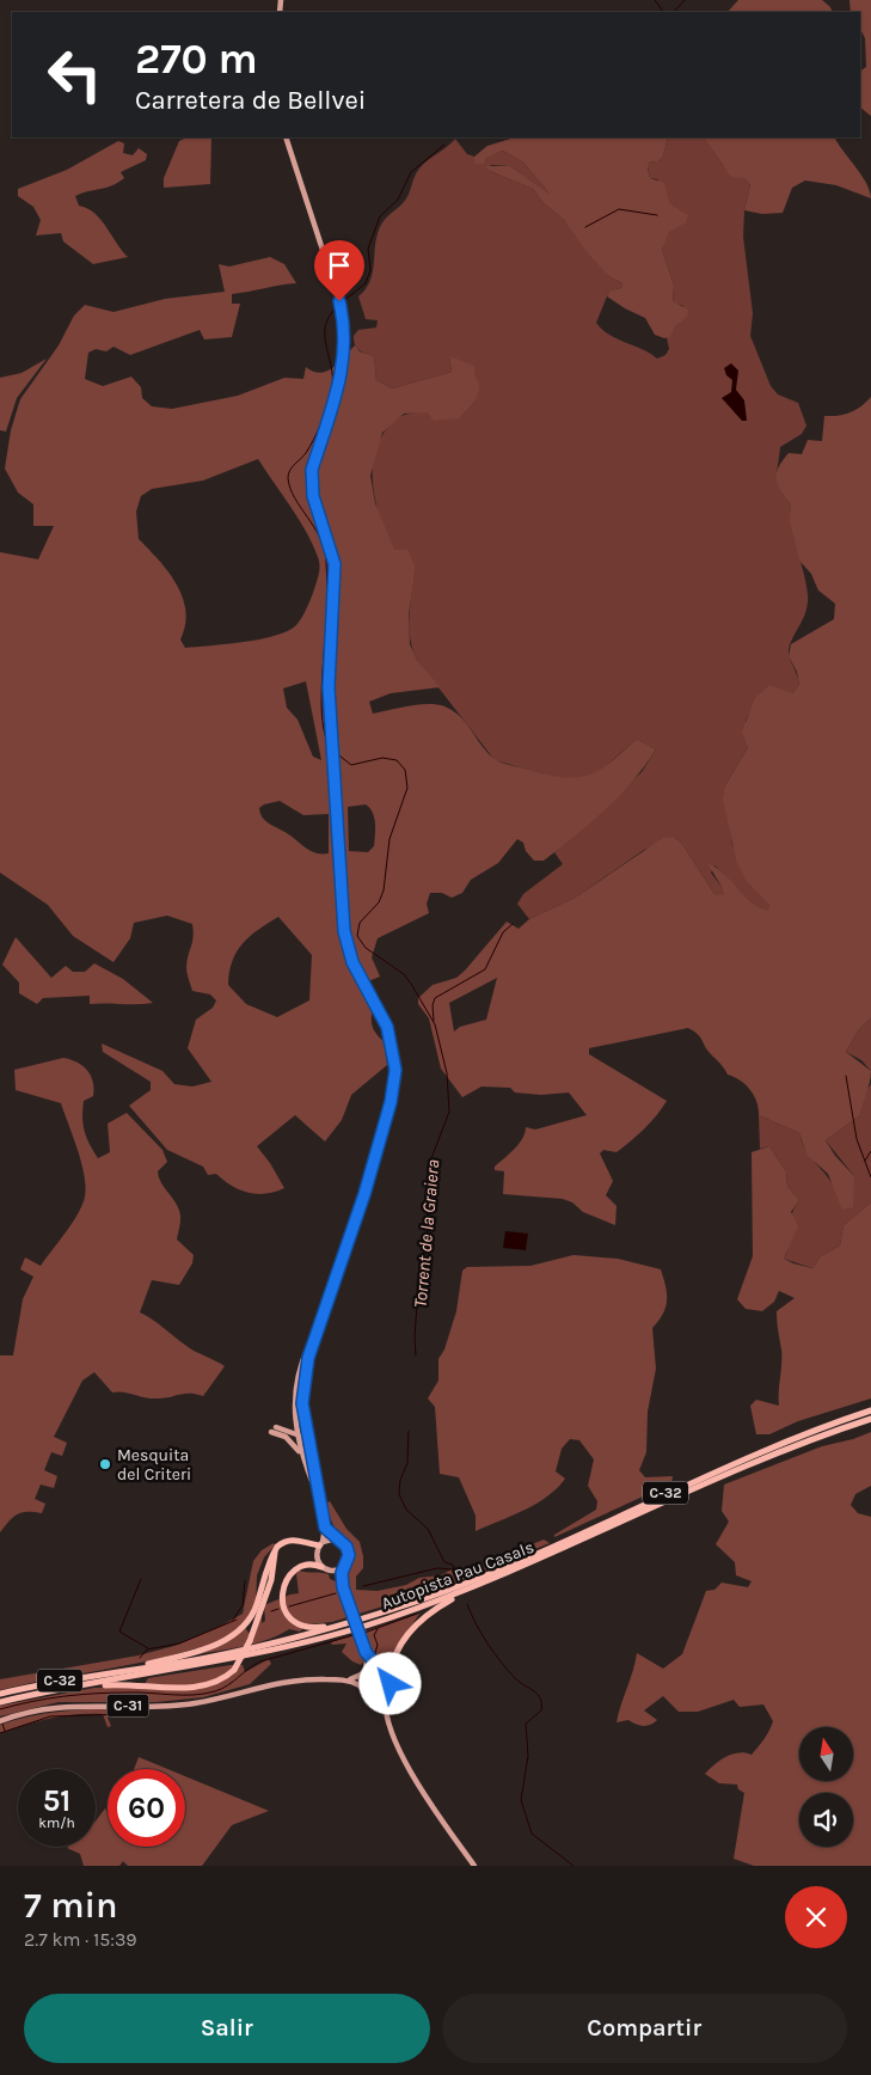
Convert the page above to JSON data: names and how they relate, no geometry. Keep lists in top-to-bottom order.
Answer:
{
  "streets": {
    "highway": ["C-32", "Autopista Pau Casals"],
    "main road": ["C-31"]
  },
  "water": ["Torrent de la Graiera"],
  "places": ["Mesquita del Criteri"],
  "north": "top",
  "page": {
    "turn": ["270 m", "Carretera de Bellvei"],
    "speed": "51 km/h",
    "limit": "60",
    "heading": ["7 min", "2.7 km · 15:39"],
    "buttons": ["Salir", "Compartir"]
  }
}
